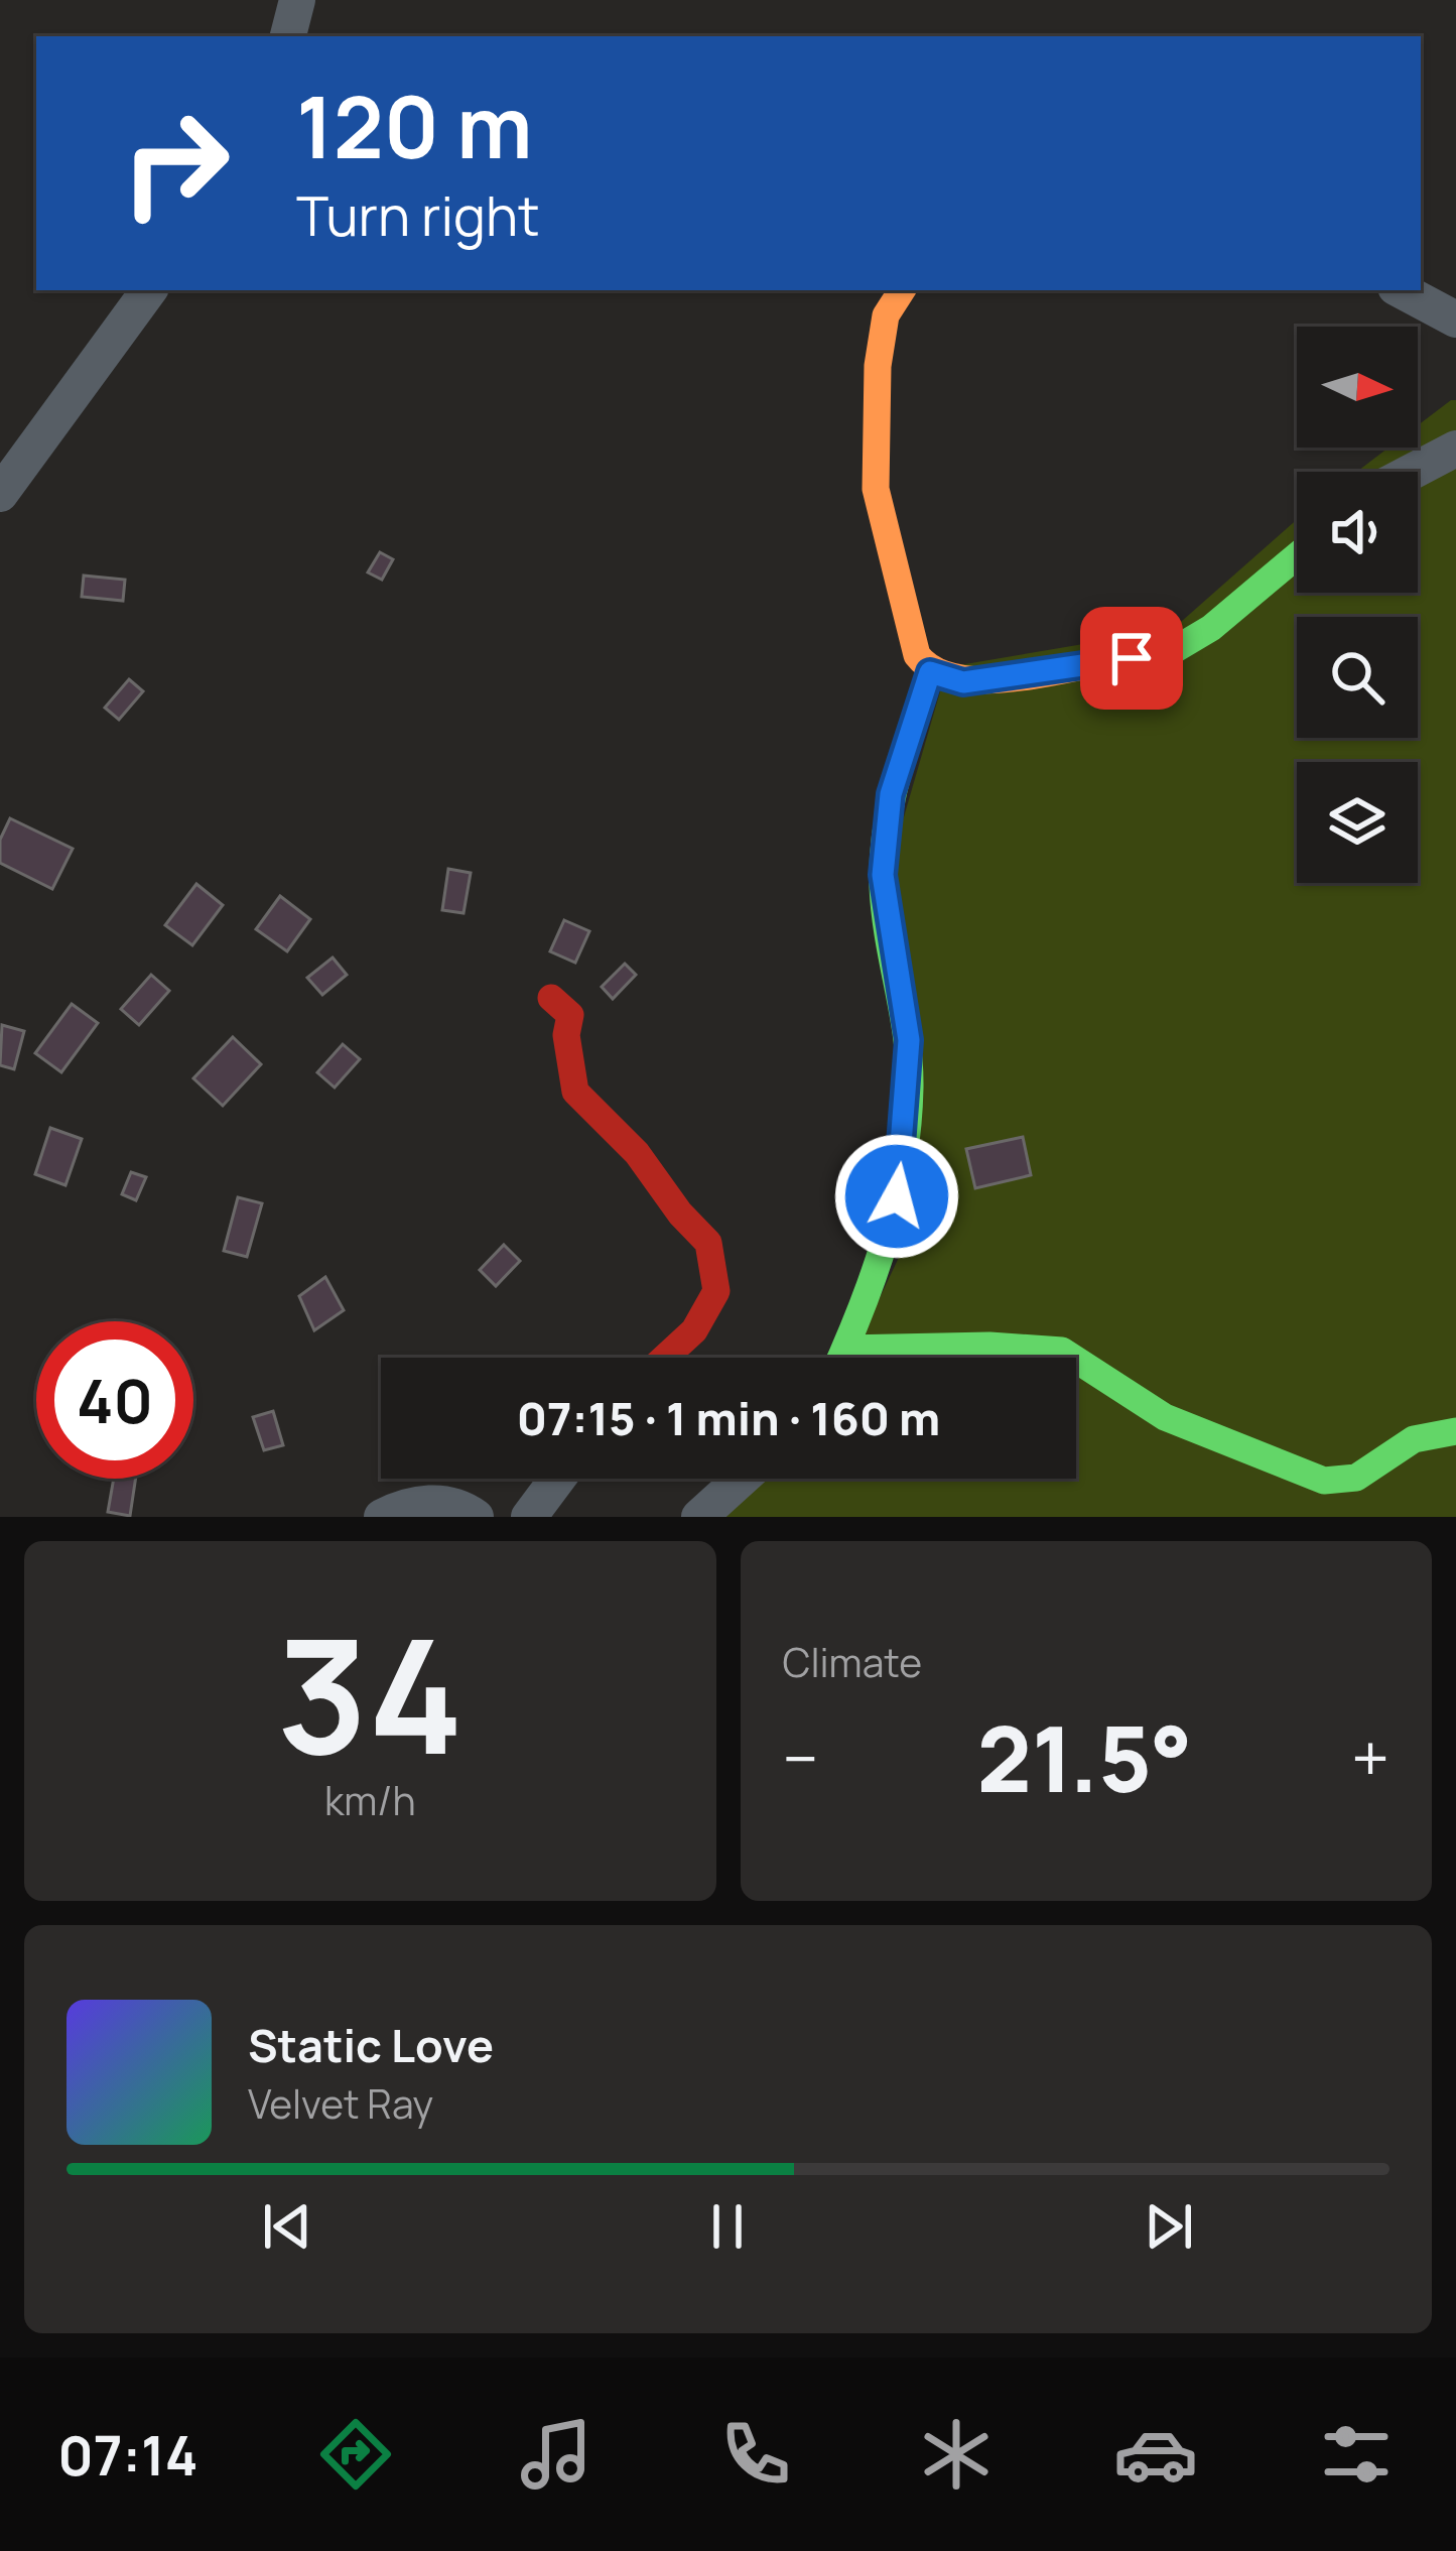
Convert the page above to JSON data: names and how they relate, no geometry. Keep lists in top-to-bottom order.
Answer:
{
  "north": "right",
  "page": {
    "turn": ["120 m", "Turn right"],
    "limit": "40",
    "trip": "07:15 · 1 min · 160 m",
    "tile": [
      ["34", "km/h"],
      "Climate"
    ],
    "heat": ["−", "21.5°", "+"],
    "song": ["Static Love", "Velvet Ray"],
    "tabs": "07:14"
  }
}
